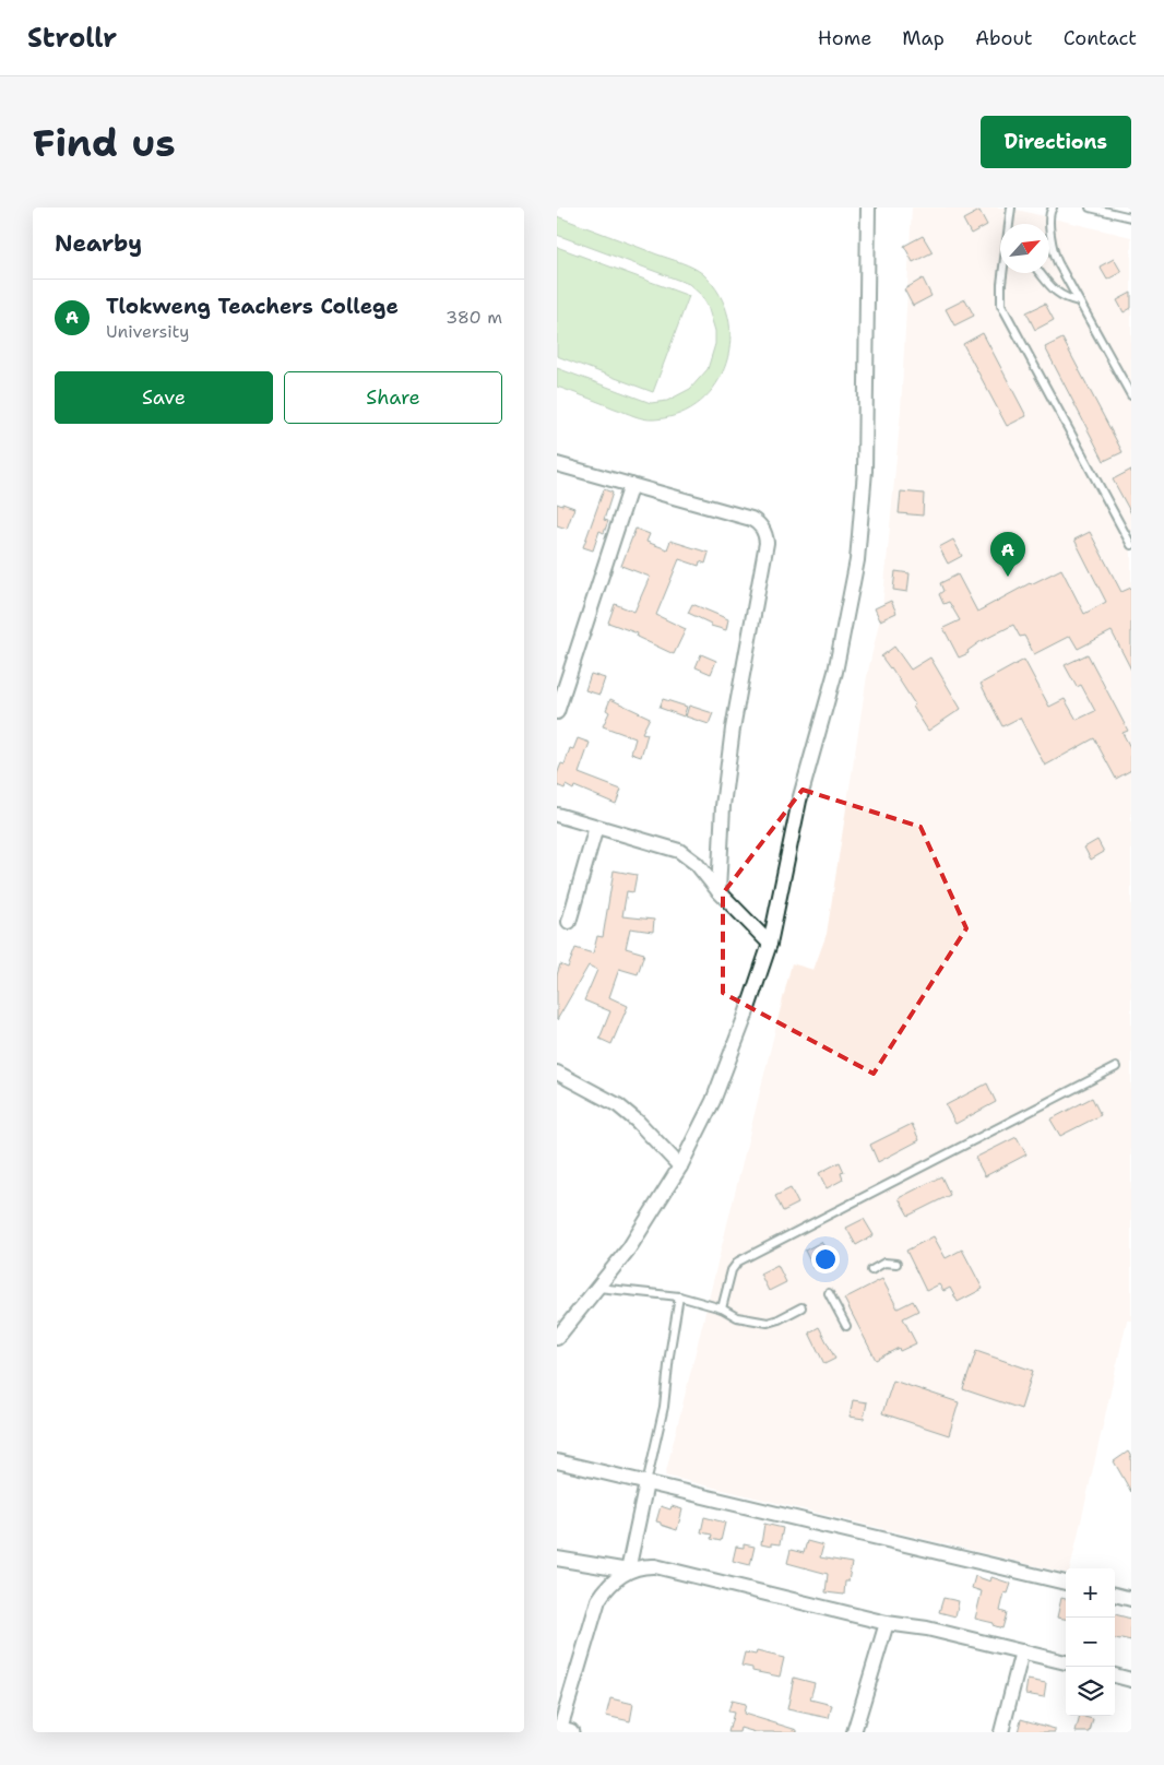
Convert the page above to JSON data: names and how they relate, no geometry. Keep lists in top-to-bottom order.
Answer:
{
  "north": "top right",
  "page": {
    "header": "Strollr",
    "nav": [
      "Home",
      "Map",
      "About",
      "Contact"
    ],
    "buttons": [
      "Directions",
      ["Save", "Share"]
    ],
    "title": "Find us",
    "heading": "Nearby",
    "list": [
      {
        "mark": "A",
        "name": "Tlokweng Teachers College",
        "note": "University",
        "value": "380 m"
      }
    ],
    "pins": "A",
    "map_buttons": ["+", "−"]
  }
}
